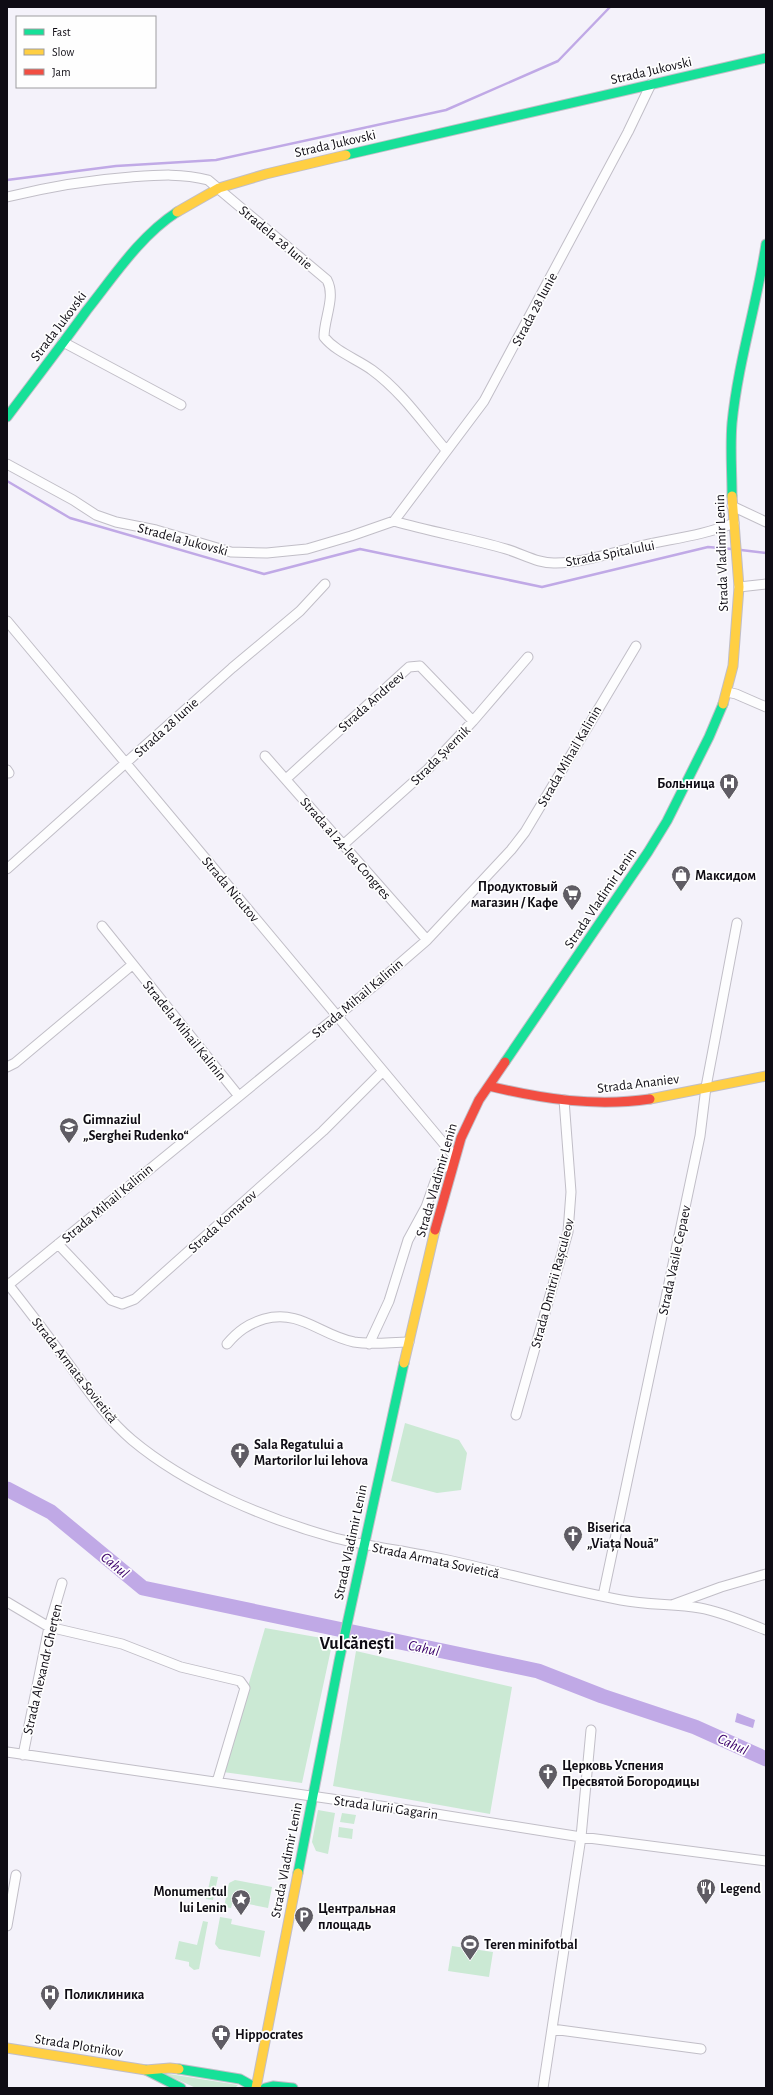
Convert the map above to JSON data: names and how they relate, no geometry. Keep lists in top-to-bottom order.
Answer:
{
  "streets": {
    "main road": [
      "Strada Jukovski",
      "Strada Vladimir Lenin",
      "Strada Ananiev",
      "Strada Plotnikov"
    ],
    "street": [
      "Stradela 28 Iunie",
      "Strada 28 Iunie",
      "Stradela Jukovski",
      "Strada Spitalului",
      "Strada Andreev",
      "Strada Șvernik",
      "Strada Mihail Kalinin",
      "Strada al 24-lea Congres",
      "Strada Nicutov",
      "Stradela Mihail Kalinin",
      "Strada Komarov",
      "Strada Vasile Cepaev",
      "Strada Dmitrii Rașculeov",
      "Strada Armata Sovietică",
      "Strada Alexandr Gherțen",
      "Strada Iurii Gagarin"
    ]
  },
  "crossings": [
    ["Strada Jukovski", "Stradela 28 Iunie"],
    ["Strada Jukovski", "Strada 28 Iunie"],
    ["Stradela 28 Iunie", "Strada 28 Iunie"],
    ["Strada 28 Iunie", "Stradela Jukovski"],
    ["Strada 28 Iunie", "Strada Spitalului"],
    ["Strada 28 Iunie", "Strada Nicutov"],
    ["Stradela Jukovski", "Strada Spitalului"],
    ["Strada Spitalului", "Strada Vladimir Lenin"],
    ["Strada Vladimir Lenin", "Strada Nicutov"],
    ["Strada Vladimir Lenin", "Strada Ananiev"],
    ["Strada Vladimir Lenin", "Strada Armata Sovietică"],
    ["Strada Vladimir Lenin", "Strada Iurii Gagarin"],
    ["Strada Vladimir Lenin", "Strada Plotnikov"],
    ["Strada Andreev", "Strada Șvernik"],
    ["Strada Andreev", "Strada al 24-lea Congres"],
    ["Strada Șvernik", "Strada al 24-lea Congres"],
    ["Strada Mihail Kalinin", "Strada al 24-lea Congres"],
    ["Strada Mihail Kalinin", "Strada Nicutov"],
    ["Strada Mihail Kalinin", "Stradela Mihail Kalinin"],
    ["Strada Mihail Kalinin", "Strada Komarov"],
    ["Strada Mihail Kalinin", "Strada Armata Sovietică"],
    ["Strada Nicutov", "Strada Komarov"],
    ["Strada Ananiev", "Strada Vasile Cepaev"],
    ["Strada Ananiev", "Strada Dmitrii Rașculeov"],
    ["Strada Vasile Cepaev", "Strada Armata Sovietică"],
    ["Strada Alexandr Gherțen", "Strada Iurii Gagarin"]
  ],
  "districts": ["Vulcănești"],
  "water": ["Cahul"],
  "places": {
    "hospital": ["Больница", "Поликлиника"],
    "shop": ["Максидом"],
    "supermarket": ["Продуктовый магазин / Кафе"],
    "school or university": ["Gimnaziul „Serghei Rudenko“"],
    "church": ["Sala Regatului a Martorilor lui Iehova", "Biserica „Viața Nouă”", "Церковь Успения Пресвятой Богородицы"],
    "restaurant": ["Legend"],
    "place": ["Monumentul lui Lenin"],
    "parking": ["Центральная площадь"],
    "sports": ["Teren minifotbal"],
    "pharmacy": ["Hippocrates"]
  },
  "legend": ["Fast", "Slow", "Jam"]
}
